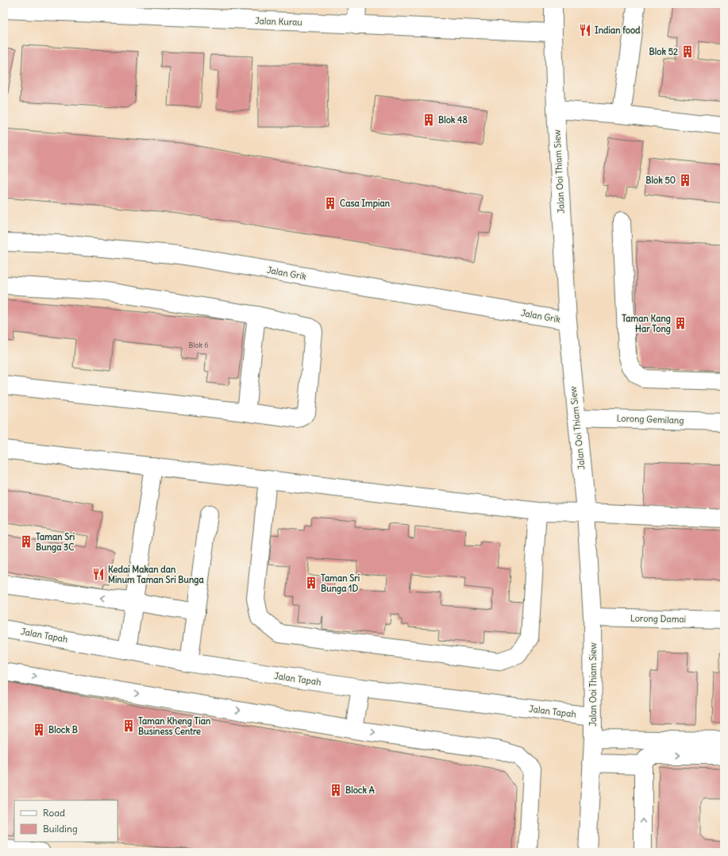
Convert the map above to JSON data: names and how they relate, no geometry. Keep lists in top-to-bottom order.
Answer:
{
  "streets": {
    "street": [
      "Jalan Kurau",
      "Jalan Ooi Thiam Siew",
      "Jalan Grik",
      "Lorong Gemilang",
      "Lorong Damai",
      "Jalan Tapah"
    ]
  },
  "crossings": [
    ["Jalan Kurau", "Jalan Ooi Thiam Siew"],
    ["Jalan Ooi Thiam Siew", "Jalan Grik"],
    ["Jalan Ooi Thiam Siew", "Lorong Gemilang"],
    ["Jalan Ooi Thiam Siew", "Lorong Damai"],
    ["Jalan Ooi Thiam Siew", "Jalan Tapah"]
  ],
  "places": {
    "restaurant": ["Indian food", "Kedai Makan dan Minum Taman Sri Bunga"],
    "building": [
      "Blok 52",
      "Blok 48",
      "Blok 50",
      "Casa Impian",
      "Taman Kang Har Tong",
      "Taman Sri Bunga 3C",
      "Taman Sri Bunga 1D",
      "Taman Kheng Tian Business Centre",
      "Block B",
      "Block A"
    ]
  },
  "house_numbers": ["Blok 6"],
  "legend": ["Road", "Building"]
}
